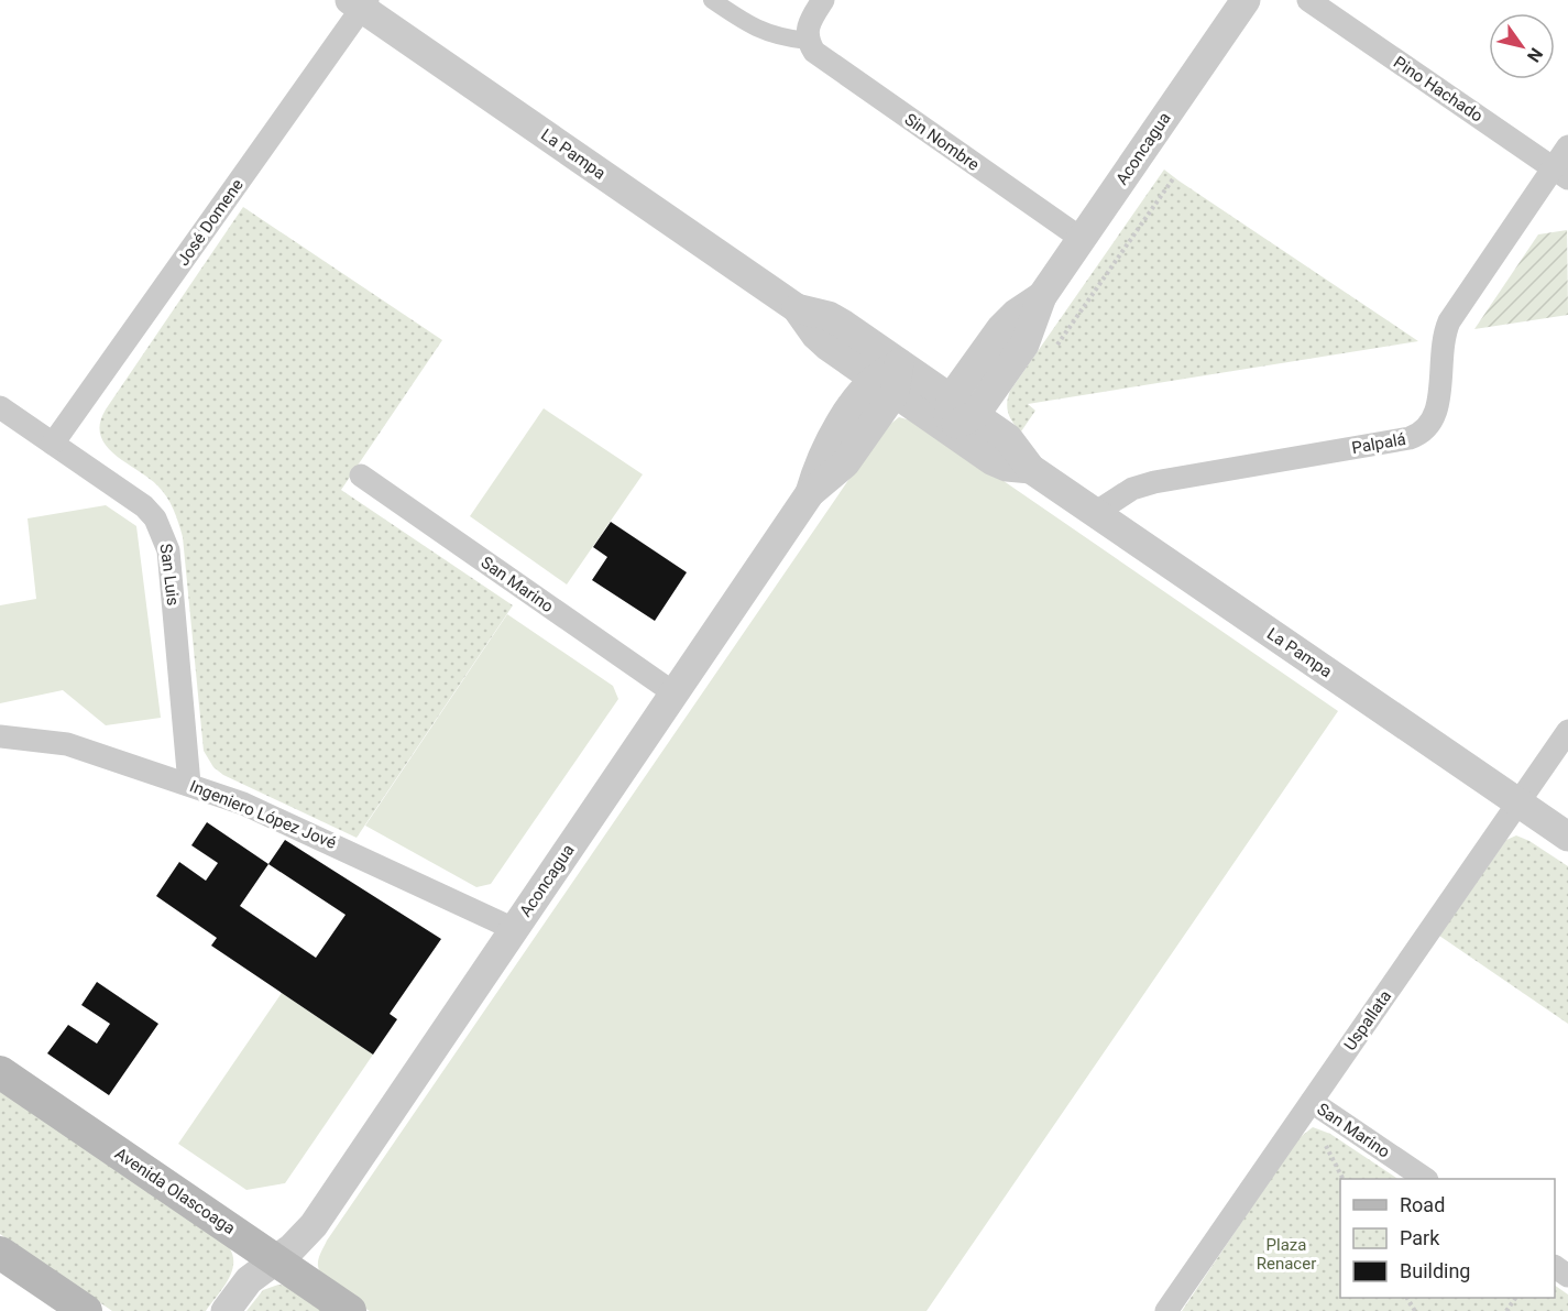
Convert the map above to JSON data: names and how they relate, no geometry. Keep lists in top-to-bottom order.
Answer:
{
  "streets": {
    "main road": ["Avenida Olascoaga"],
    "street": [
      "Pino Hachado",
      "Sin Nombre",
      "Aconcagua",
      "La Pampa",
      "José Domene",
      "Palpalá",
      "San Luis",
      "San Marino",
      "Ingeniero López Jové",
      "Uspallata"
    ]
  },
  "crossings": [
    ["Pino Hachado", "Palpalá"],
    ["Sin Nombre", "Aconcagua"],
    ["Aconcagua", "La Pampa"],
    ["Aconcagua", "San Marino"],
    ["Aconcagua", "Ingeniero López Jové"],
    ["Aconcagua", "Avenida Olascoaga"],
    ["La Pampa", "José Domene"],
    ["La Pampa", "Palpalá"],
    ["La Pampa", "Uspallata"],
    ["José Domene", "San Luis"],
    ["San Luis", "Ingeniero López Jové"],
    ["San Marino", "Uspallata"]
  ],
  "parks": ["Plaza Renacer"],
  "legend": ["Road", "Park", "Building"],
  "north": "bottom right"
}
